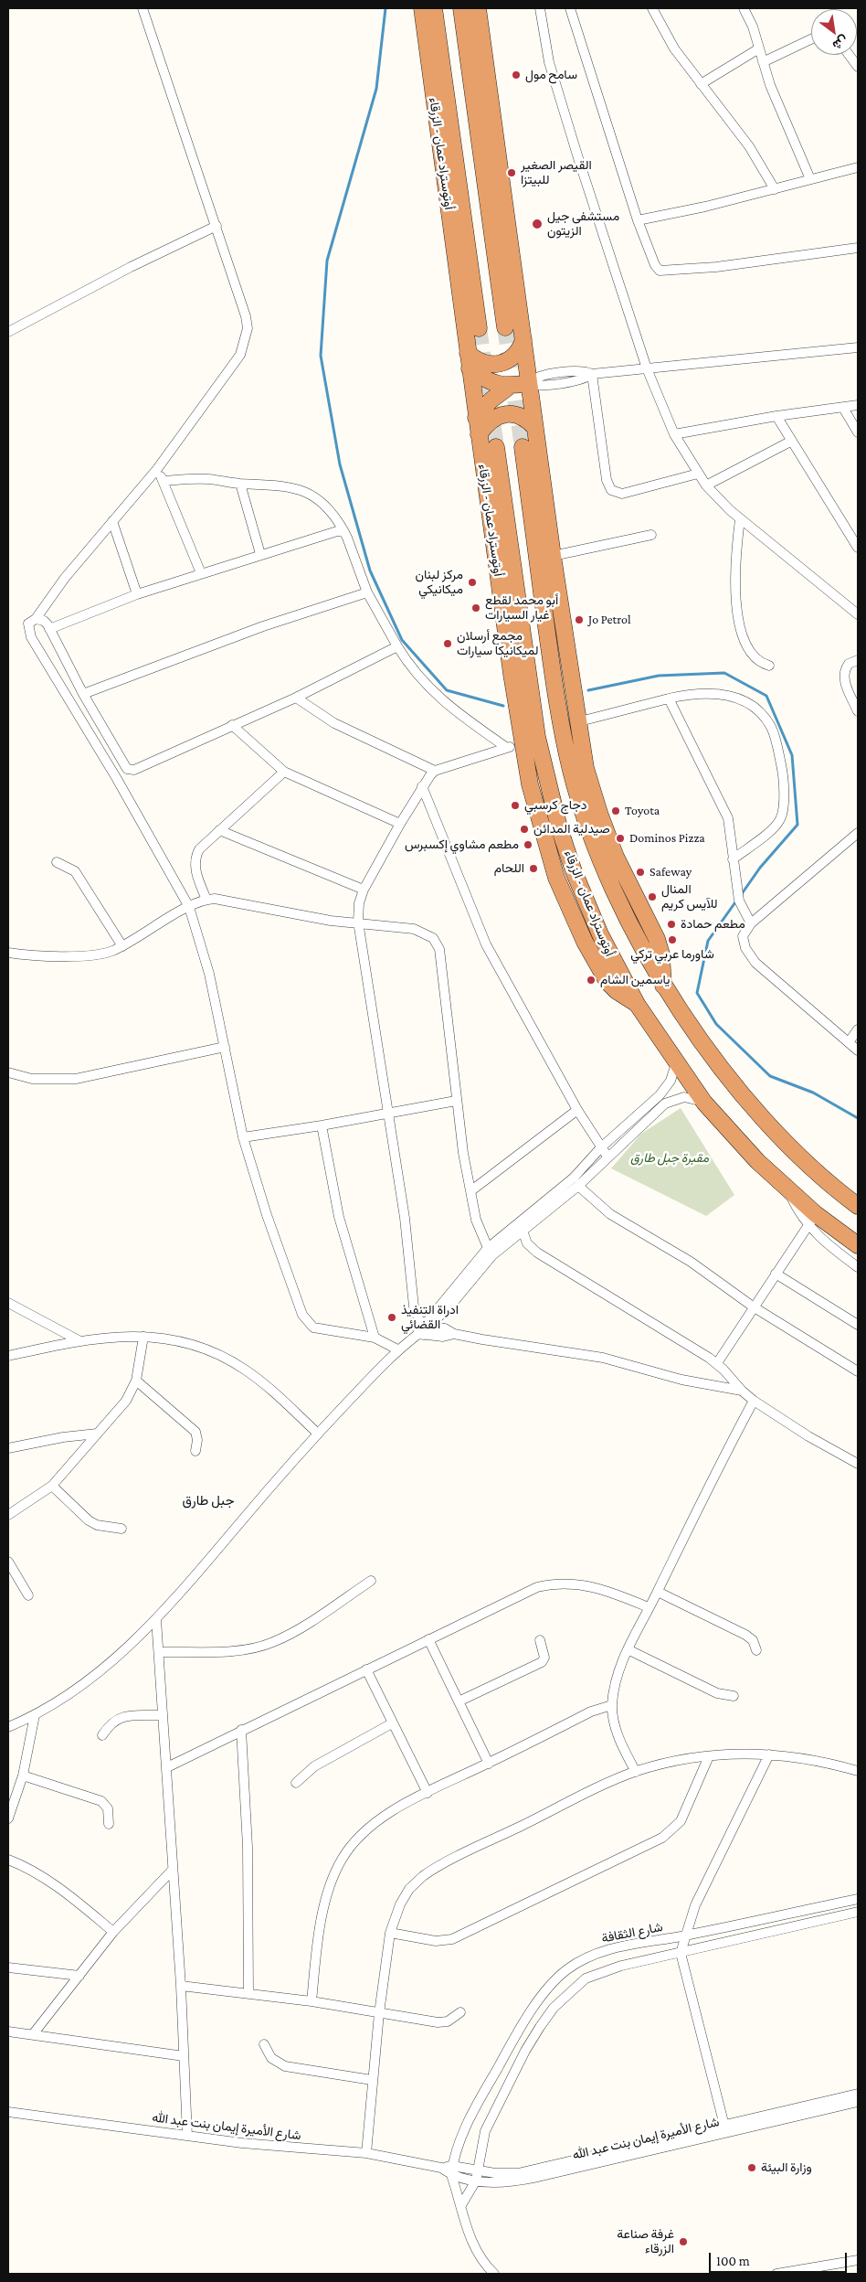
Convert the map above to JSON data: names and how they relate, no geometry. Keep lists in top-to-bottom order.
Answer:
{
  "streets": {
    "highway": ["أوتوستراد عمان - الزرقاء"],
    "street": ["شارع الثقافة", "شارع الأميرة إيمان بنت عبد الله"]
  },
  "crossings": [
    ["شارع الثقافة", "شارع الأميرة إيمان بنت عبد الله"]
  ],
  "districts": ["جبل طارق"],
  "parks": ["مقبرة جبل طارق"],
  "places": [
    "سامح مول",
    "القيصر الصغير للبيتزا",
    "مستشفى جيل الزيتون",
    "مركز لبنان ميكانيكي",
    "أبو محمد لقطع غيار السيارات",
    "Jo Petrol",
    "مجمع أرسلان لميكانيكا سيارات",
    "دجاج كرسبي",
    "Toyota",
    "صيدلية المدائن",
    "Dominos Pizza",
    "مطعم مشاوي إكسبرس",
    "اللحام",
    "Safeway",
    "المنال للآيس كريم",
    "مطعم حمادة",
    "شاورما عربي تركي",
    "ياسمين الشام",
    "ادراة التنفيذ القضائي",
    "وزارة البيئة",
    "غرفة صناعة الزرقاء"
  ],
  "scale_bar": "100 m",
  "north": "bottom right"
}
